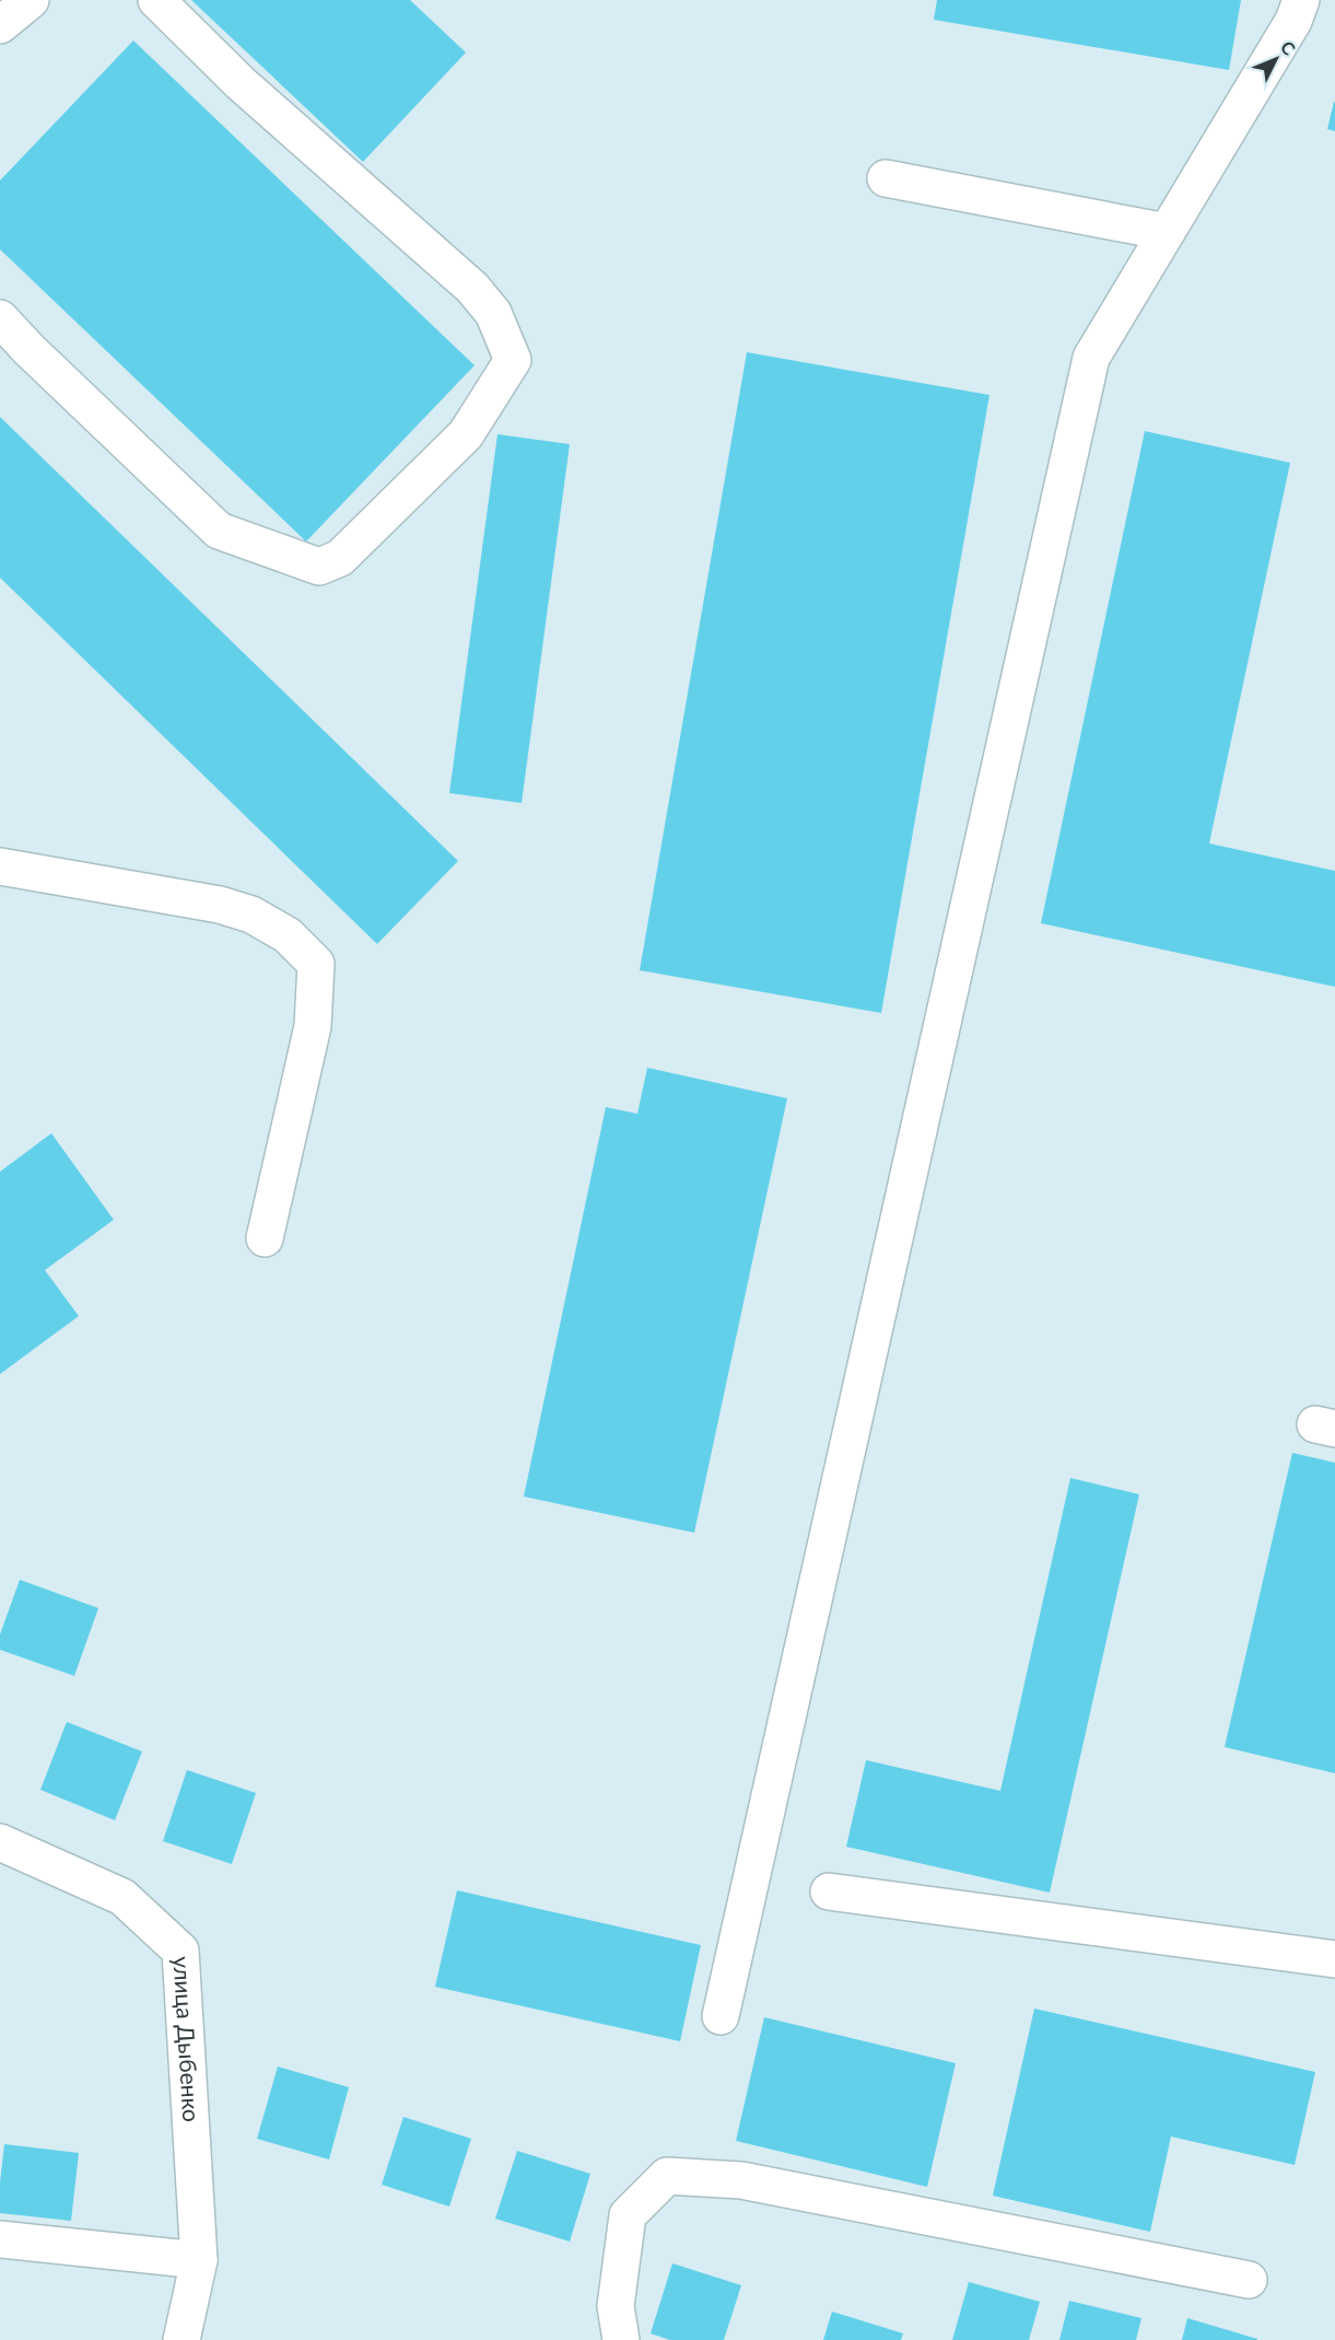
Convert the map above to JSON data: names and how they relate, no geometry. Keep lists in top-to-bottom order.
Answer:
{
  "streets": {
    "street": ["улица Дыбенко"]
  },
  "north": "top right"
}
